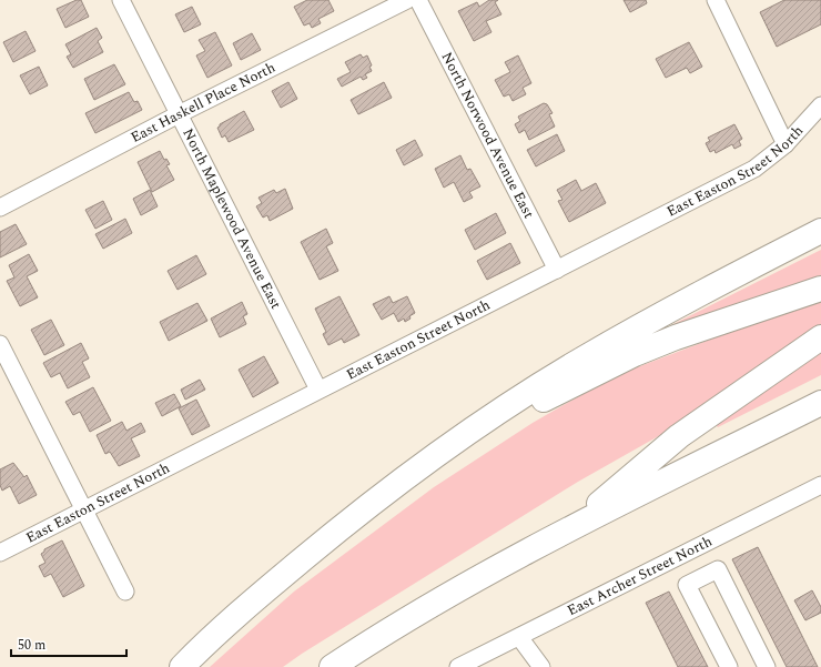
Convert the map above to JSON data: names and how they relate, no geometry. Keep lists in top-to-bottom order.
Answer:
{
  "streets": {
    "street": [
      "East Haskell Place North",
      "North Norwood Avenue East",
      "East Easton Street North",
      "North Maplewood Avenue East",
      "East Archer Street North"
    ]
  },
  "crossings": [
    ["East Haskell Place North", "North Maplewood Avenue East"],
    ["North Norwood Avenue East", "East Easton Street North"],
    ["East Easton Street North", "North Maplewood Avenue East"]
  ],
  "scale_bar": "50 m"
}
